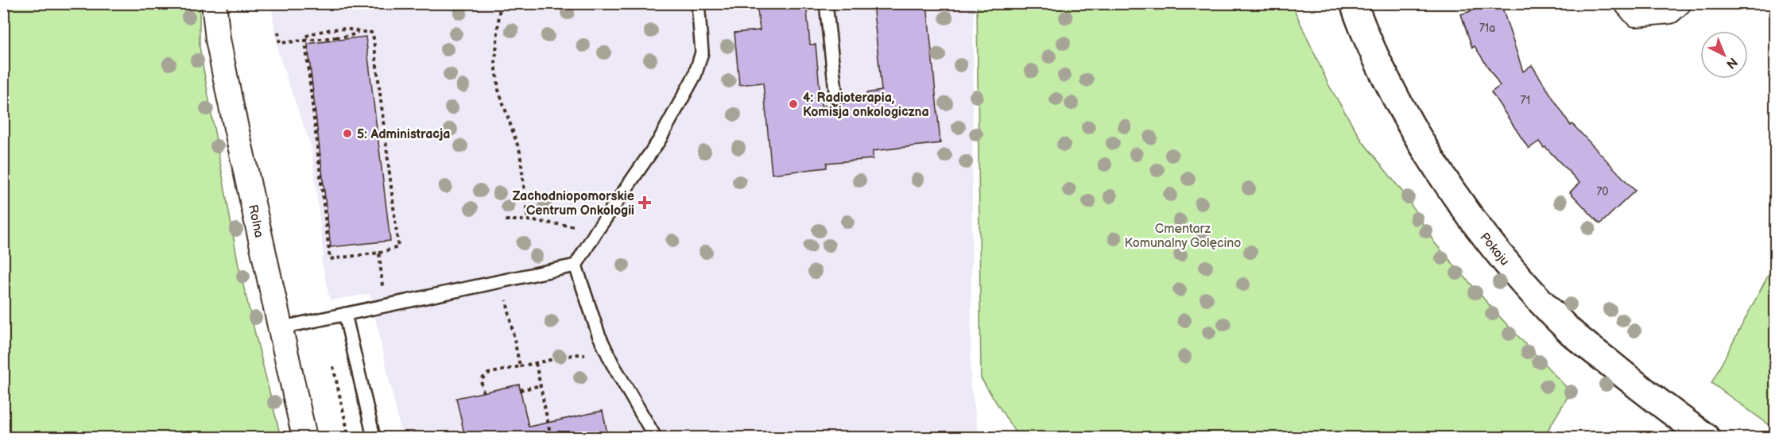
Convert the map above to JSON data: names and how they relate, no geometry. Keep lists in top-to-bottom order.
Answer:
{
  "streets": {
    "street": ["Rolna", "Pokoju"]
  },
  "parks": ["Cmentarz Komunalny Golęcino"],
  "places": {
    "other": ["4: Radioterapia, Komisja onkologiczna", "5: Administracja"],
    "health": ["Zachodniopomorskie Centrum Onkologii"]
  },
  "house_numbers": ["71a", "71", "70"],
  "north": "bottom right"
}
